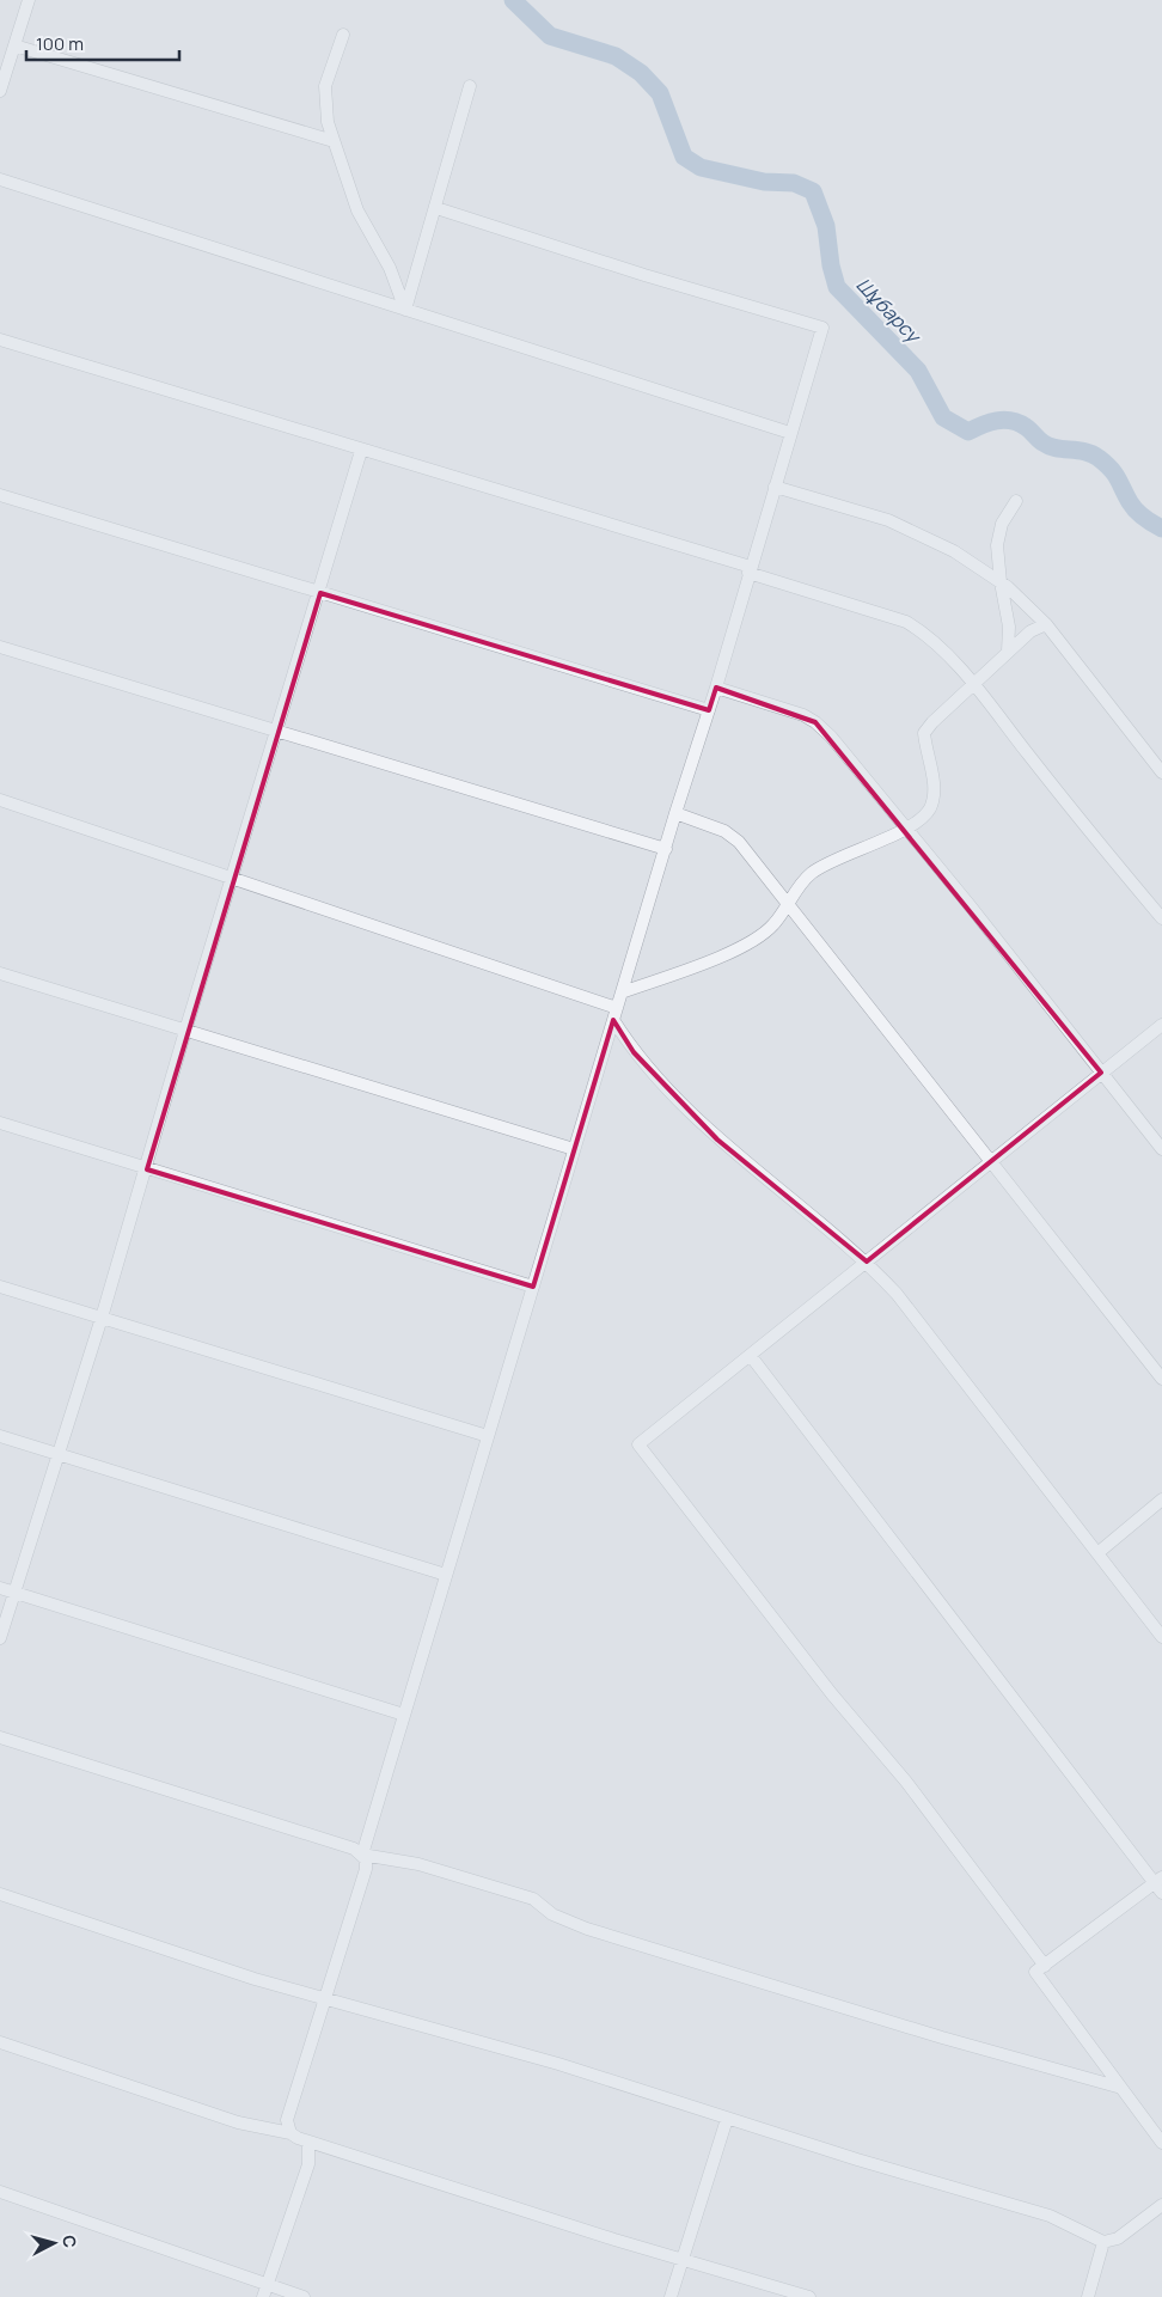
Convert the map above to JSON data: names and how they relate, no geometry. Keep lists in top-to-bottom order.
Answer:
{
  "water": ["Шұбарсу"],
  "scale_bar": "100 m",
  "north": "right"
}
